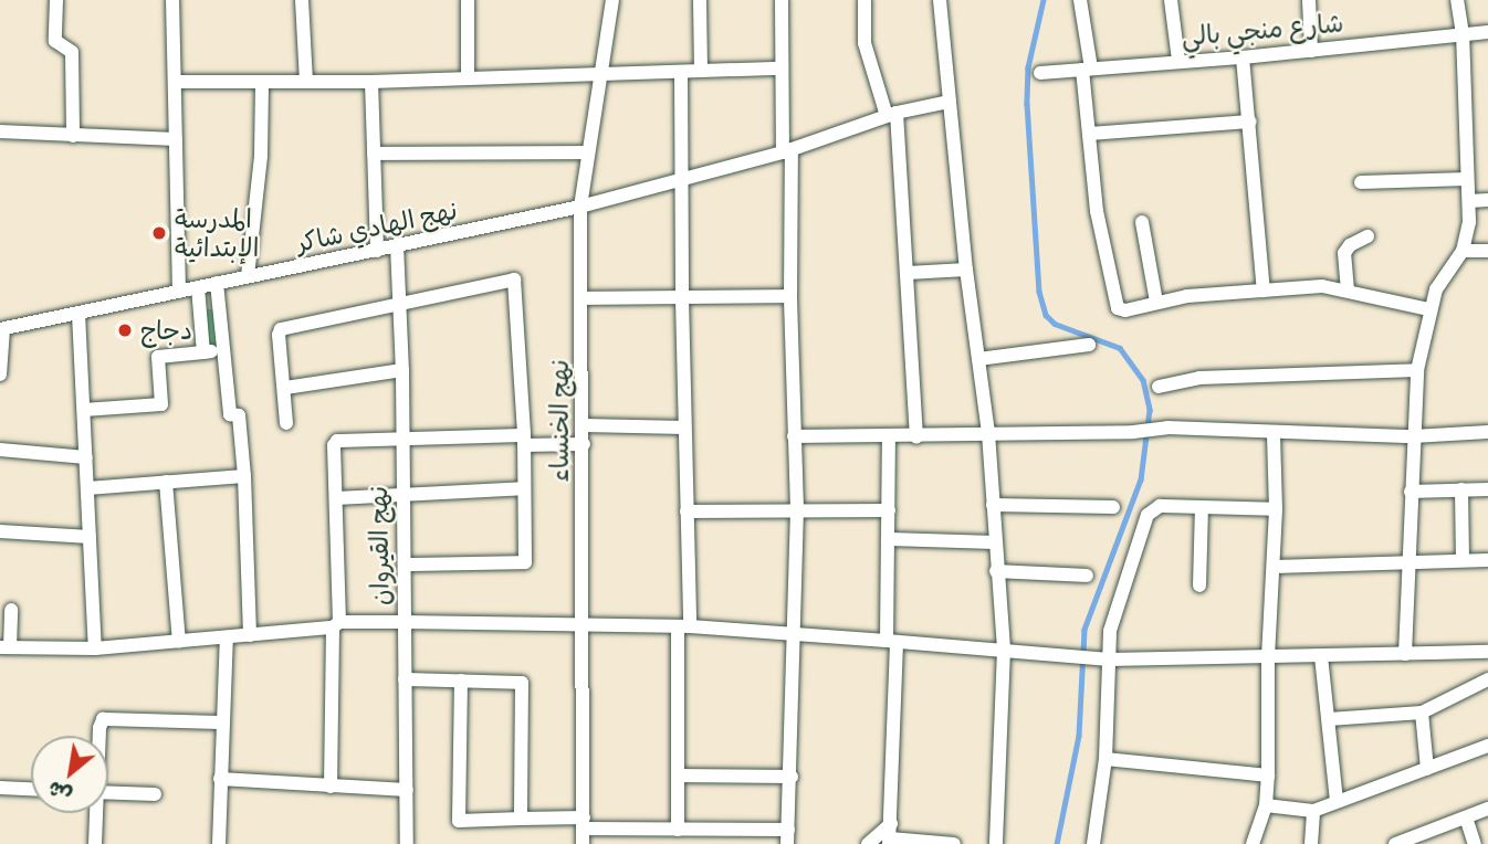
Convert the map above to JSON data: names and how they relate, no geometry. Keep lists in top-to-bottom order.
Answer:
{
  "streets": {
    "street": [
      "شارع منجي بالي",
      "نهج الهادي شاكر",
      "نهج الخنساء",
      "نهج القيروان"
    ]
  },
  "crossings": [
    ["نهج الهادي شاكر", "نهج الخنساء"],
    ["نهج الهادي شاكر", "نهج القيروان"]
  ],
  "places": ["المدرسة الإبتدائية", "دجاج"],
  "north": "bottom left"
}
